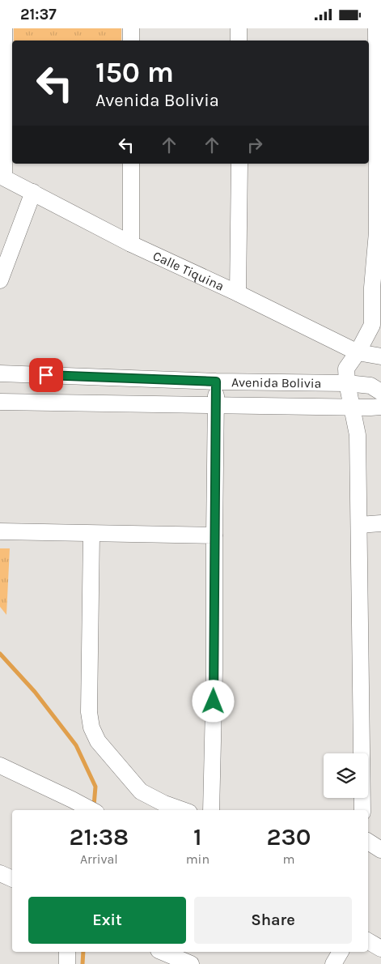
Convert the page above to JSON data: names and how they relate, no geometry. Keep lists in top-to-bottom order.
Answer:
{
  "streets": {
    "street": ["Calle Tiquina", "Avenida Bolivia"]
  },
  "page": {
    "status": "21:37",
    "turn": ["150 m", "Avenida Bolivia"],
    "eta": [
      "21:38",
      "Arrival",
      "1",
      "min",
      "230",
      "m"
    ],
    "buttons": ["Exit", "Share"]
  }
}
